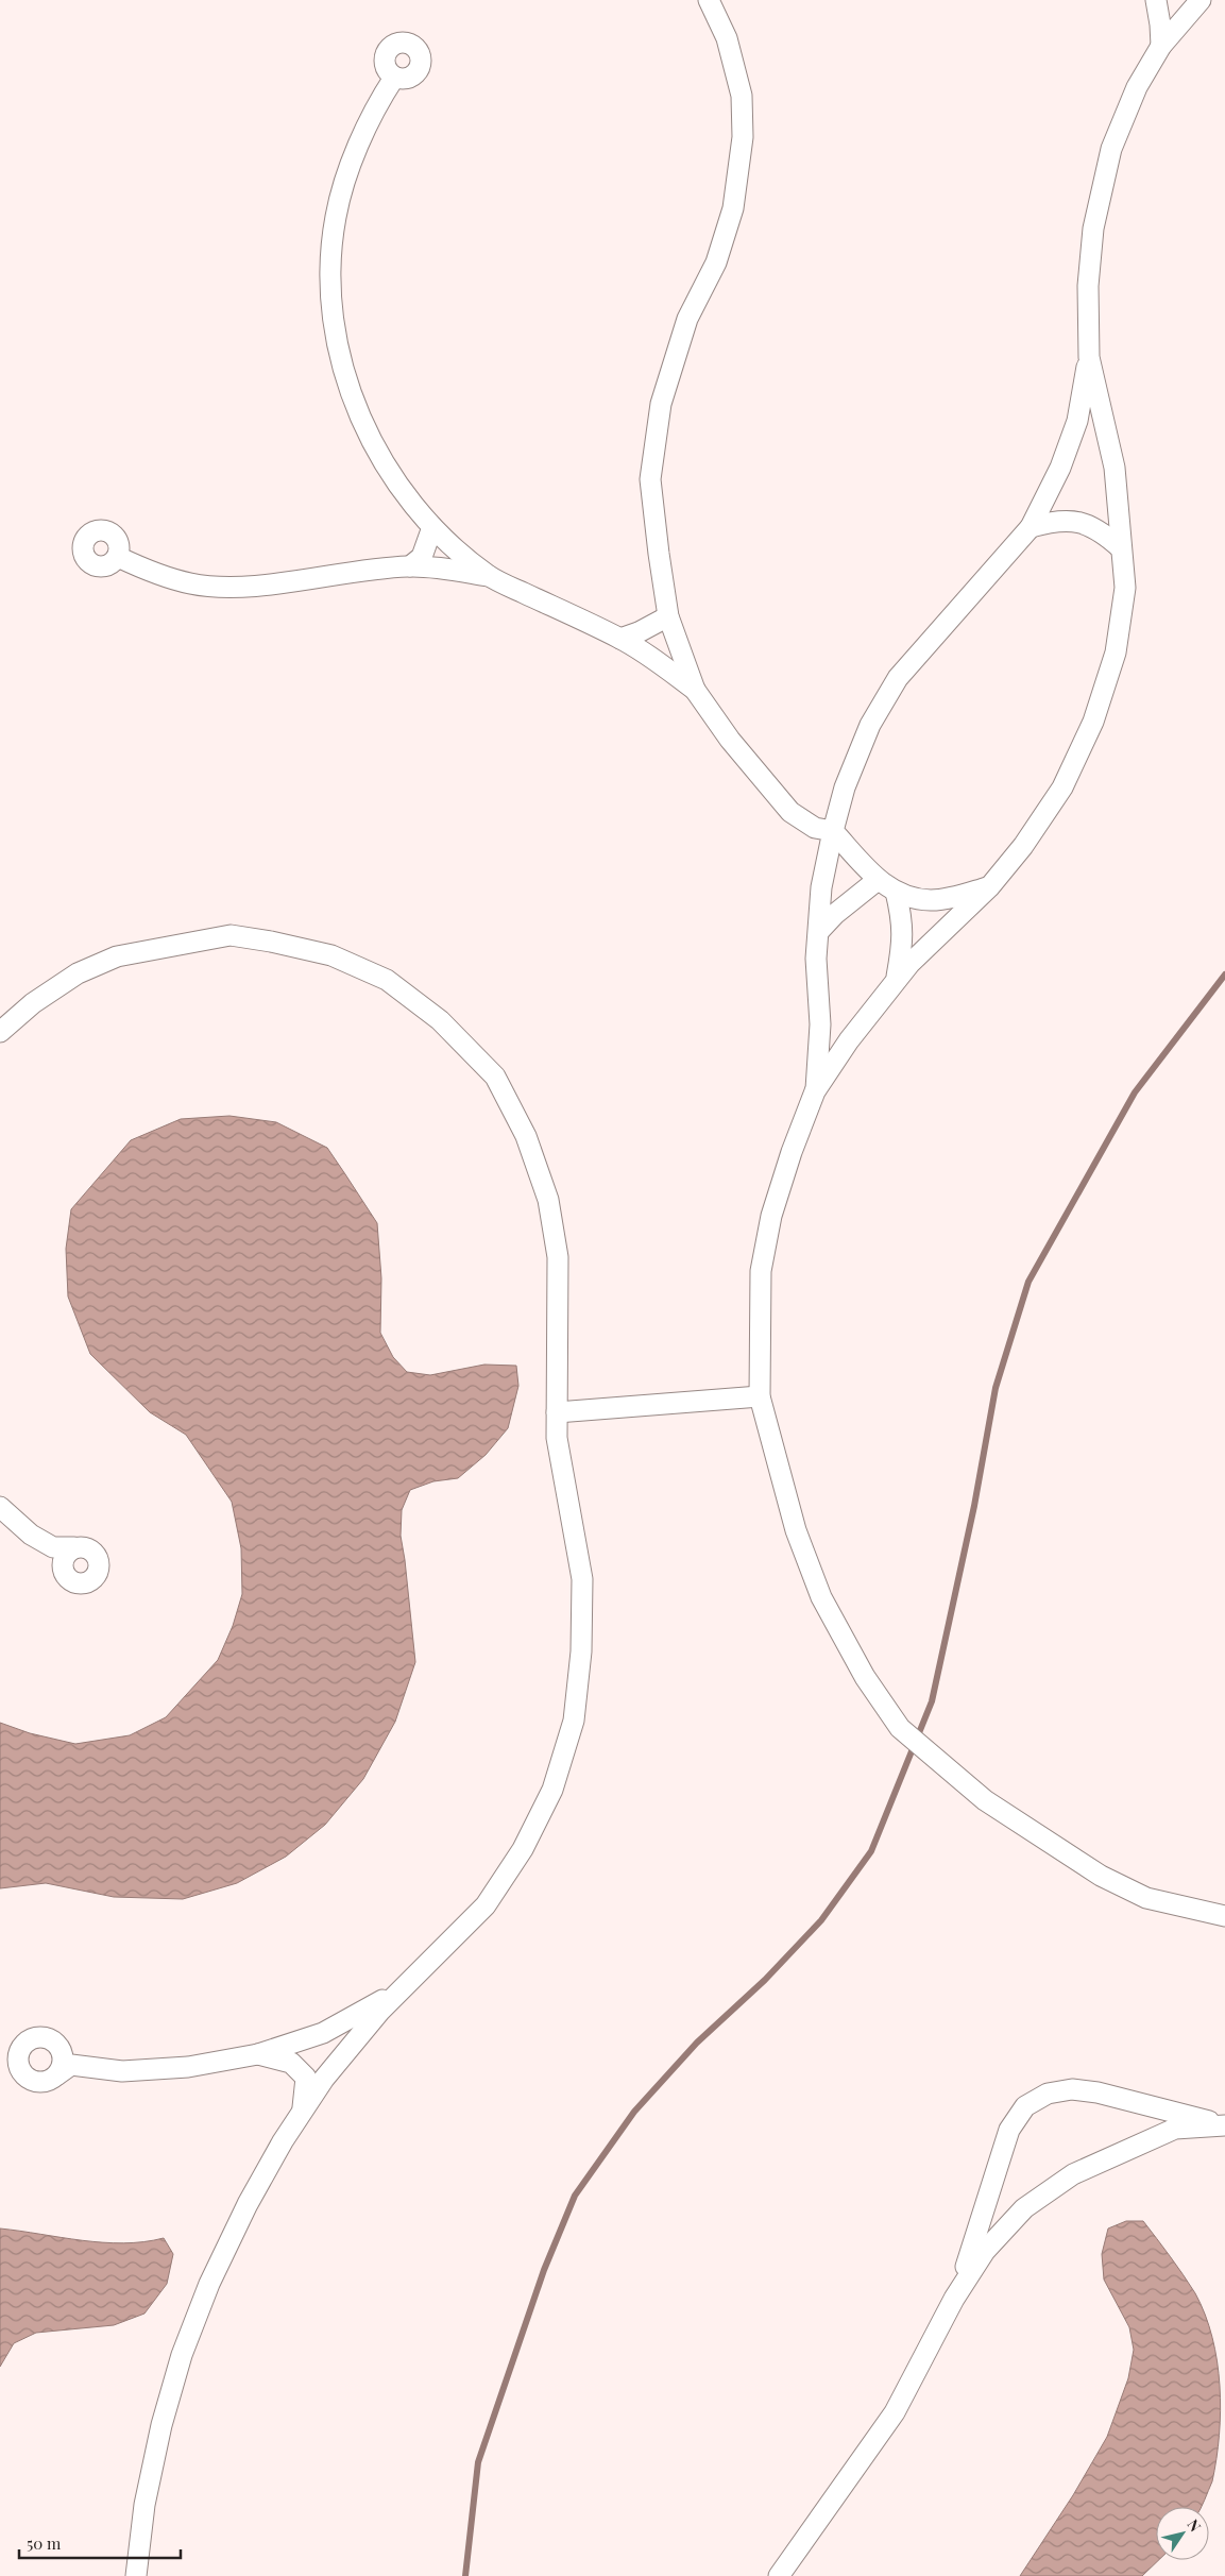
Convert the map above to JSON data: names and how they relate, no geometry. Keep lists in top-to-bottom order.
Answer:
{
  "scale_bar": "50 m",
  "north": "top right"
}
